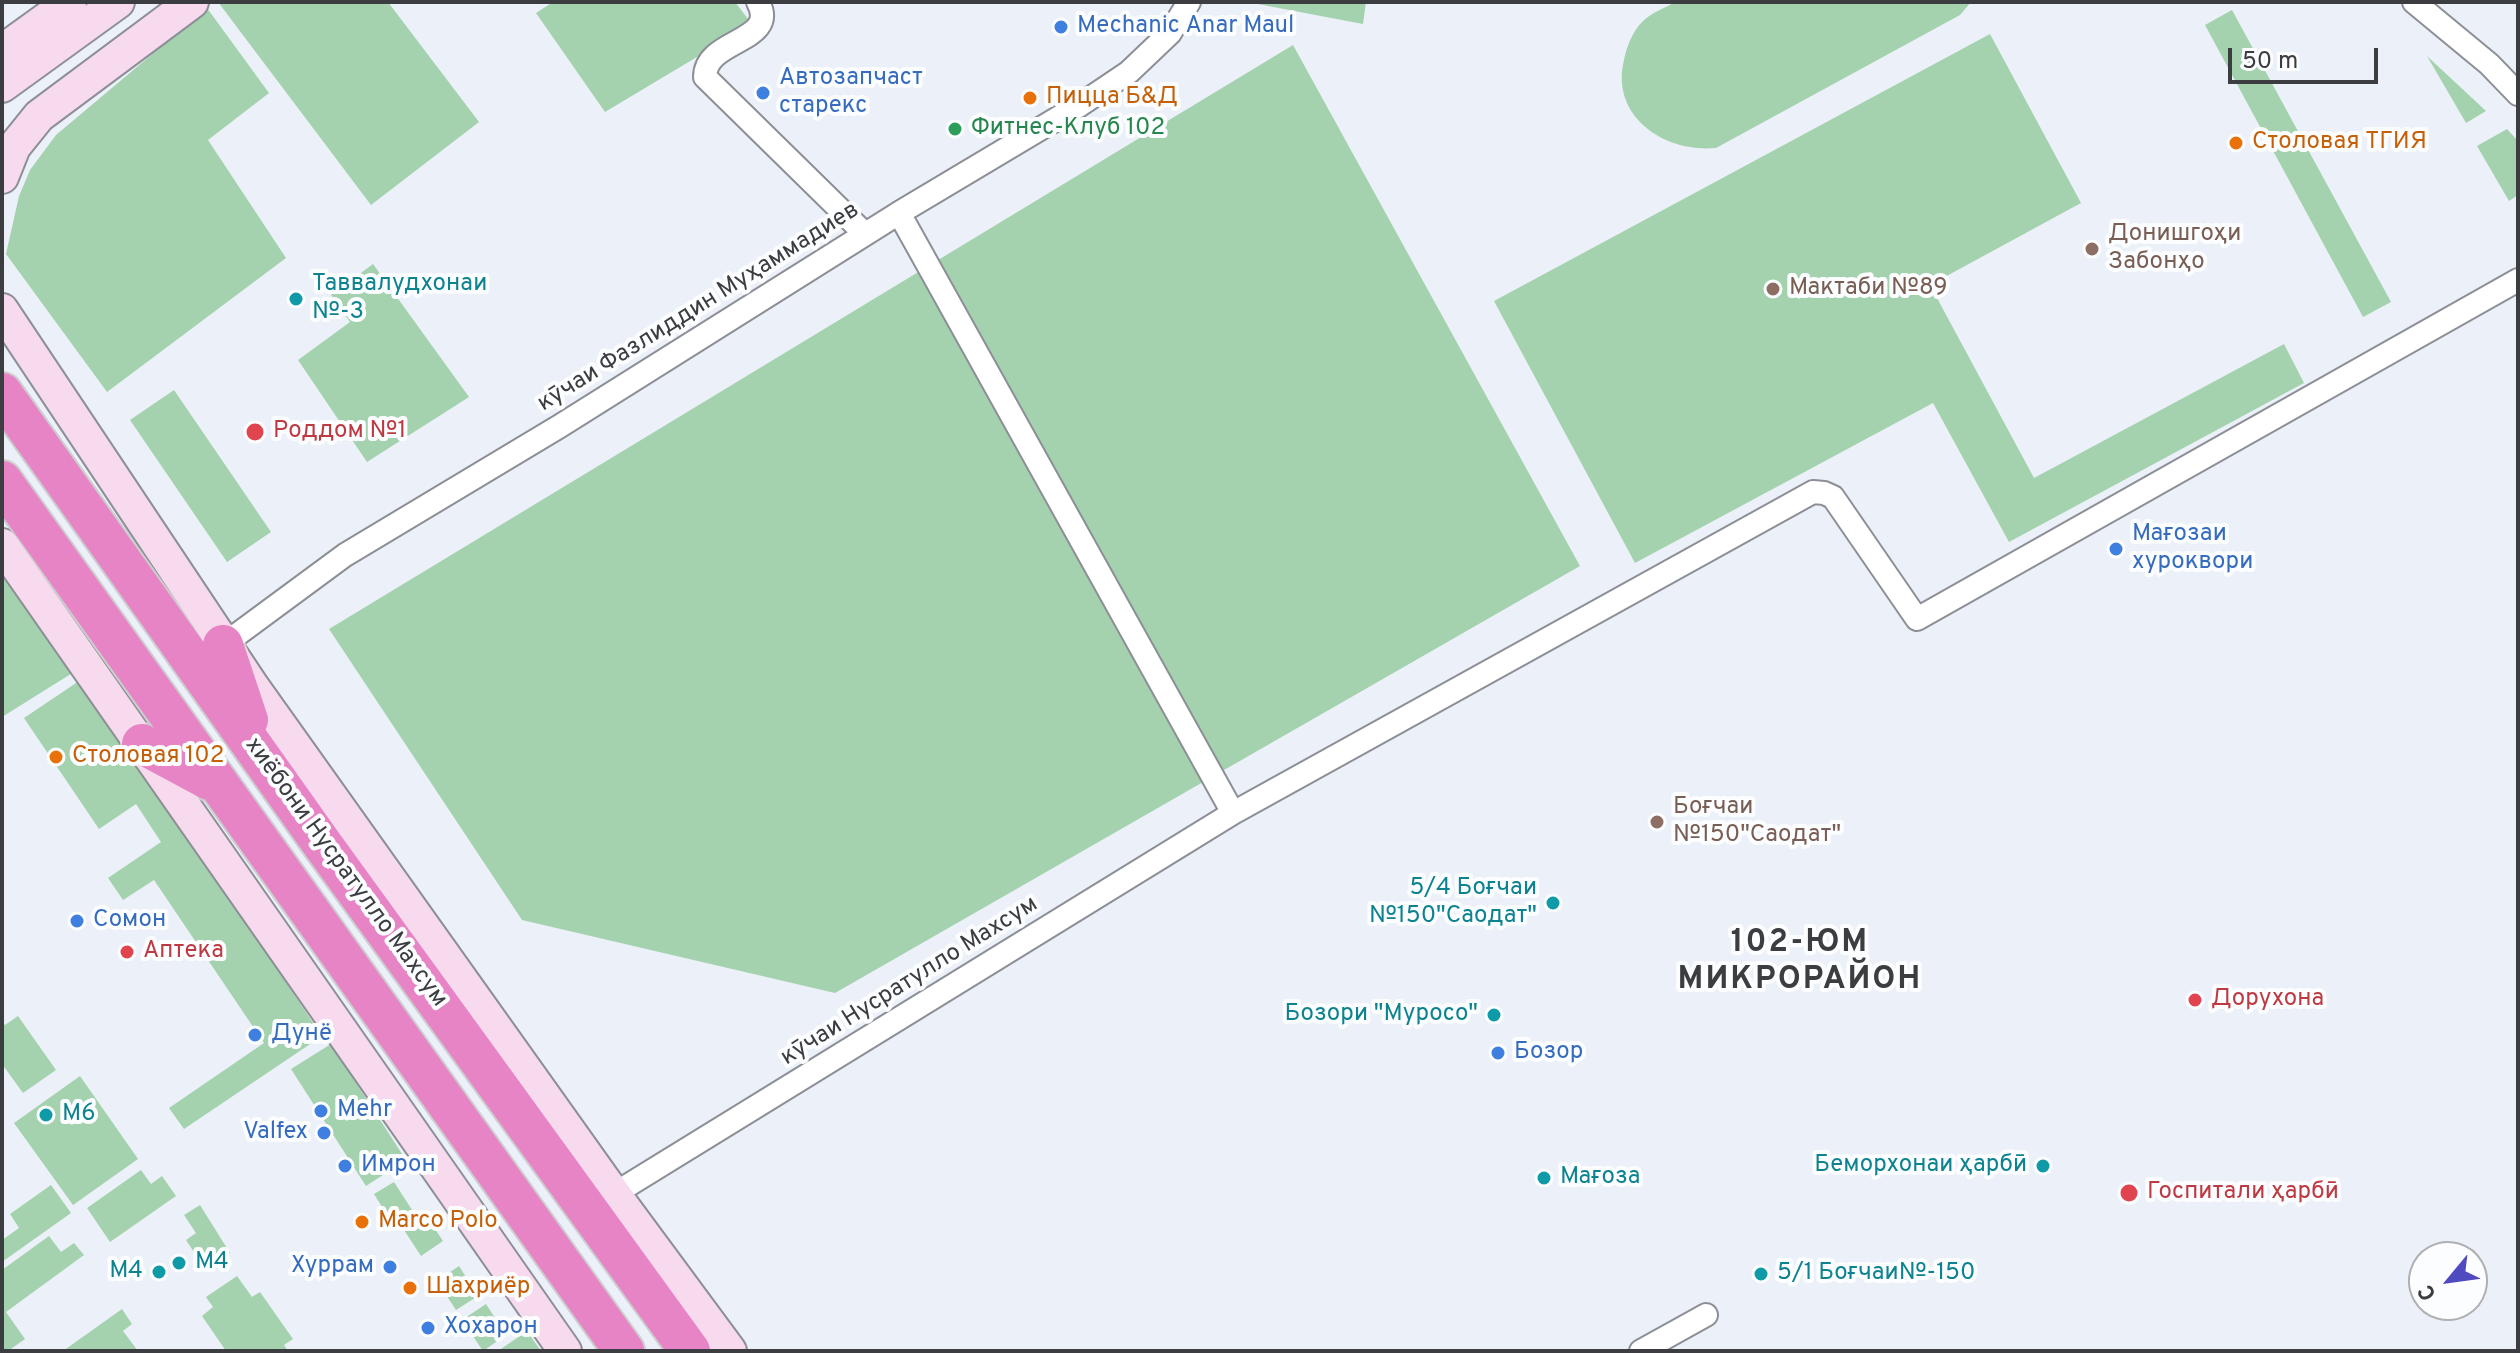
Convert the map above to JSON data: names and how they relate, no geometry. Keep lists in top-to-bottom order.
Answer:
{
  "streets": {
    "highway": ["хиёбони Нусратулло Махсум"],
    "street": ["кӯчаи Фазлиддин Муҳаммадиев", "кӯчаи Нусратулло Махсум"]
  },
  "districts": ["102-ЮМ МИКРОРАЙОН"],
  "places": [
    "Mechanic Anar Maul",
    "Автозапчаст старекс",
    "Пицца Б&Д",
    "Фитнес-Клуб 102",
    "Столовая ТГИЯ",
    "Донишгоҳи Забонҳо",
    "Мактаби №89",
    "Таввалудхонаи №-3",
    "Роддом №1",
    "Мағозаи хуроквори",
    "Столовая 102",
    "Боғчаи №150\"Саодат\"",
    "5/4 Боғчаи №150\"Саодат\"",
    "Сомон",
    "Аптека",
    "Дорухона",
    "Бозори \"Муросо\"",
    "Дунё",
    "Бозор",
    "Mehr",
    "М6",
    "Valfex",
    "Имрон",
    "Беморхонаи ҳарбӣ",
    "Мағоза",
    "Госпитали ҳарбӣ",
    "Marco Polo",
    "М4",
    "Хуррам",
    "M4",
    "5/1 Боғчаи№-150",
    "Шахриёр",
    "Хохарон"
  ],
  "scale_bar": "50 m",
  "north": "bottom left"
}
